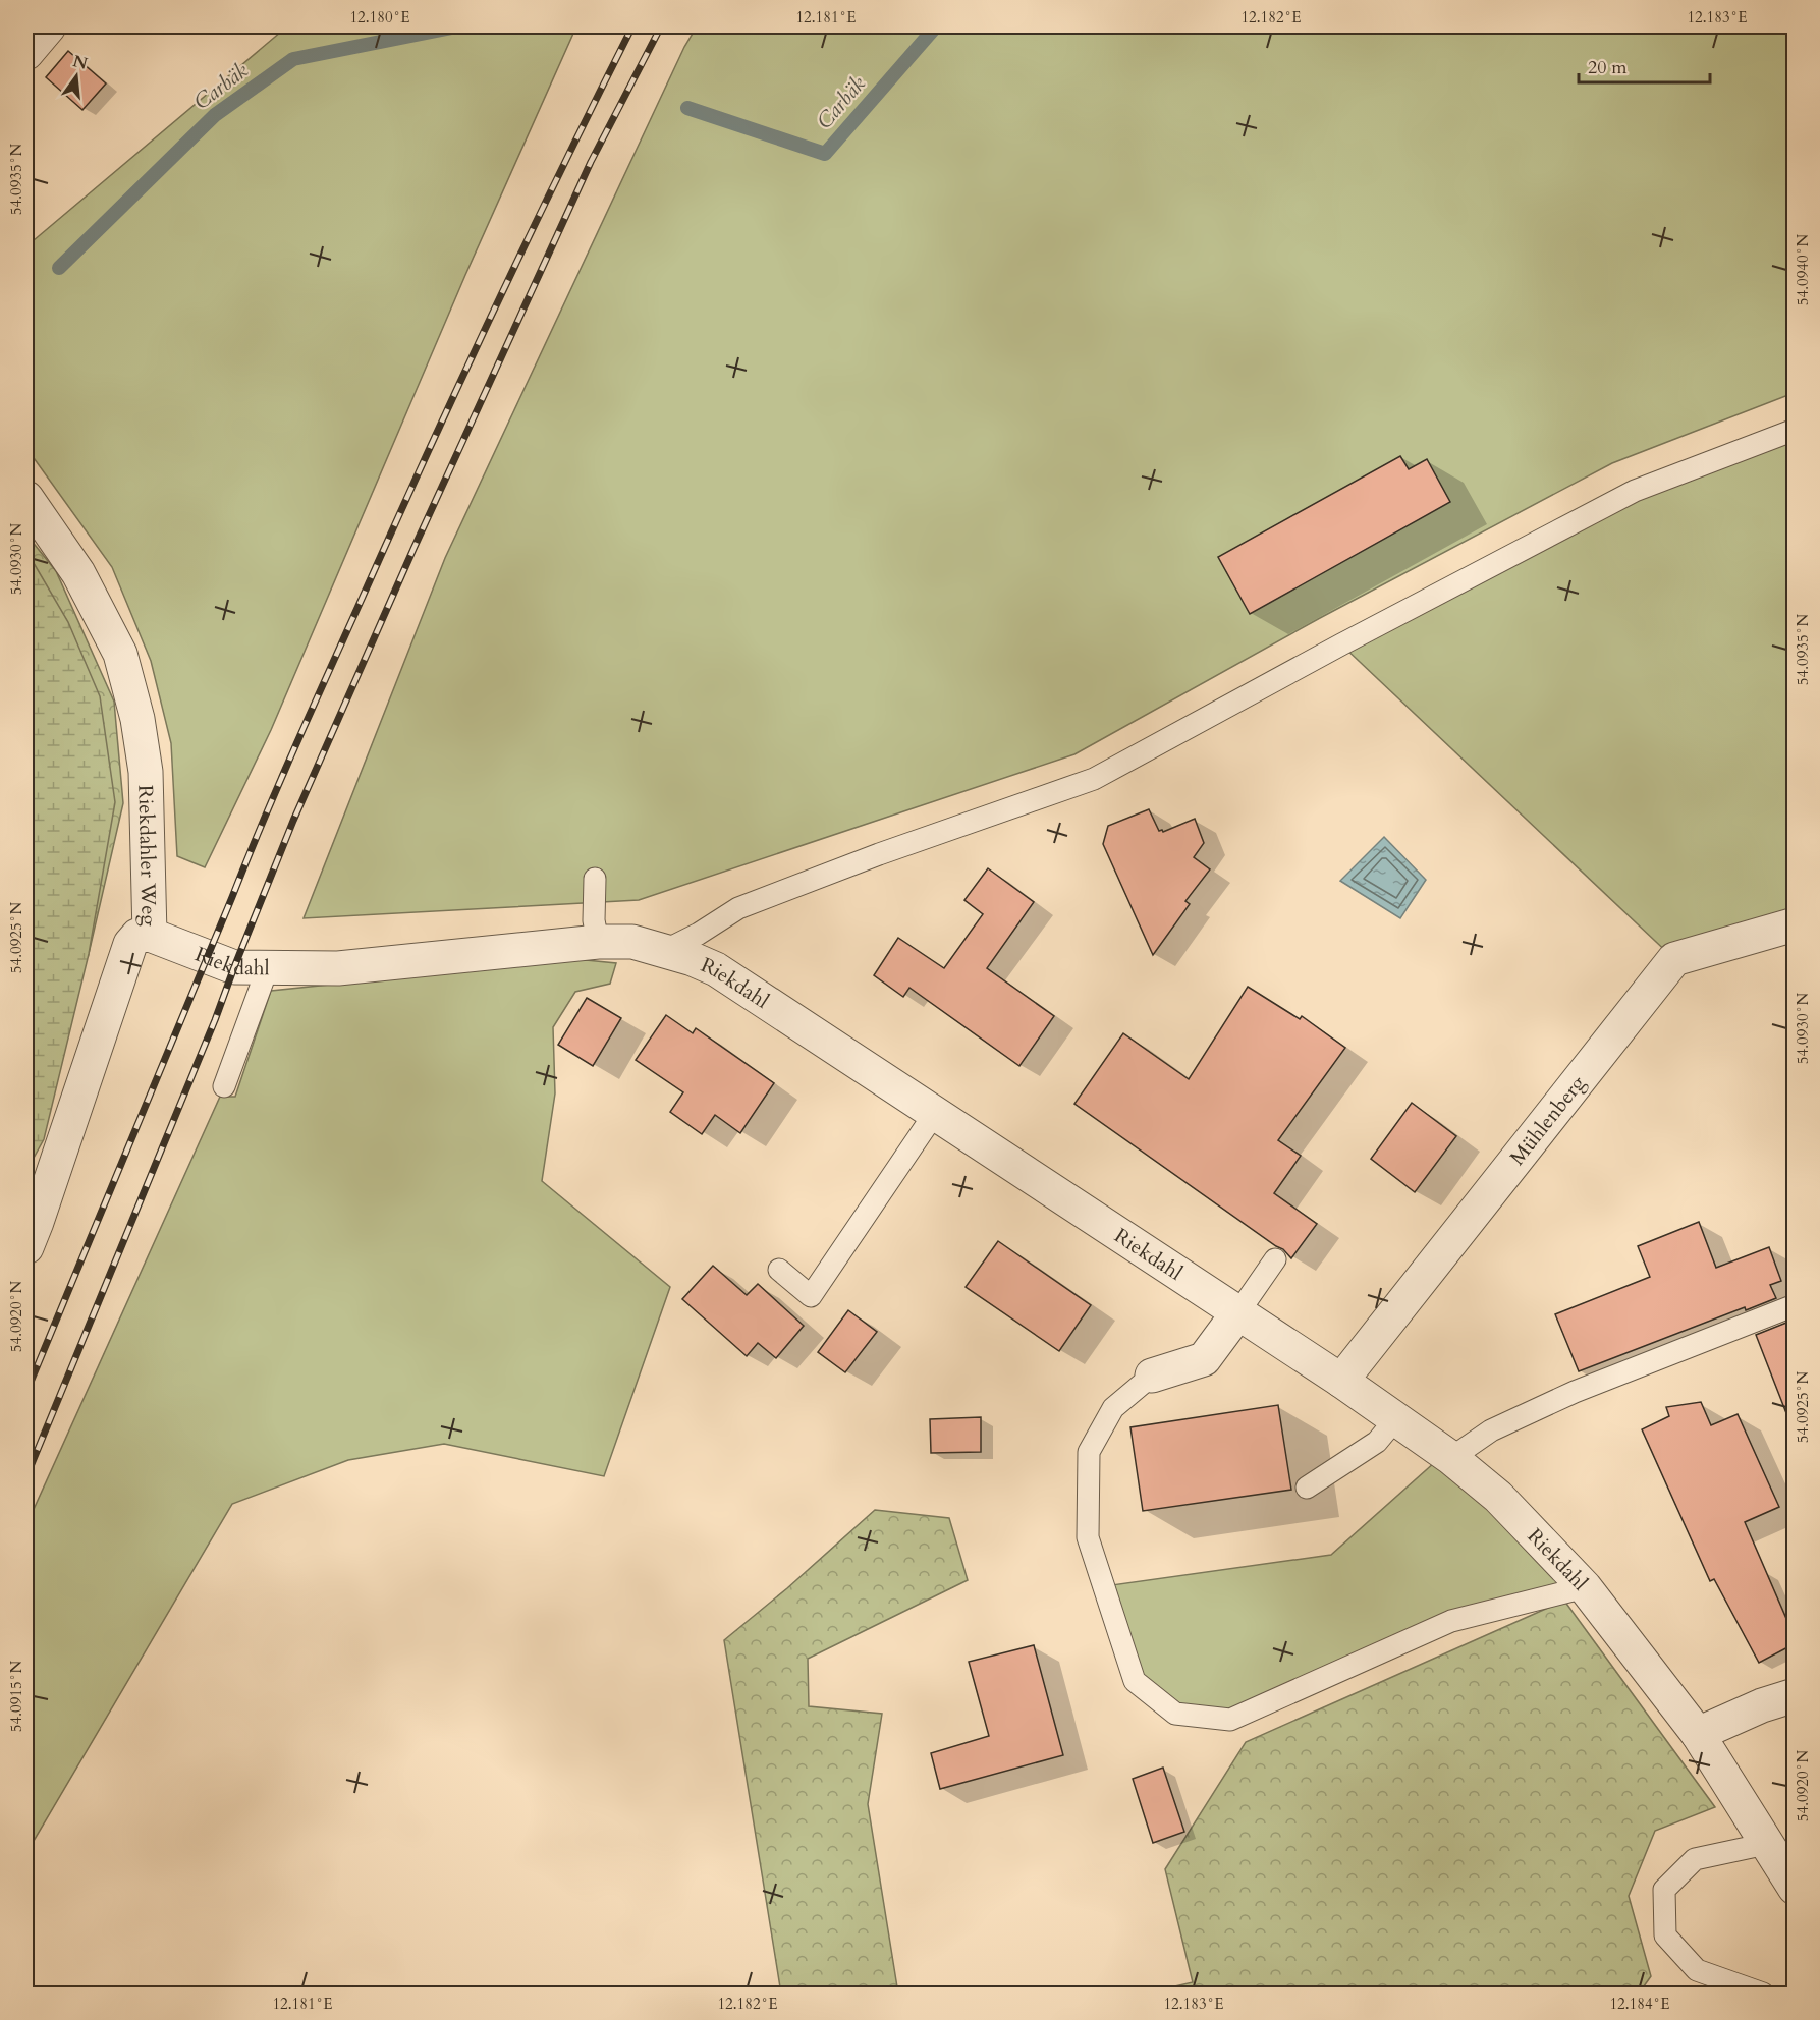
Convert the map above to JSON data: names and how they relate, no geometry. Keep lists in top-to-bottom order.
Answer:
{
  "streets": {
    "street": ["Riekdahler Weg", "Riekdahl", "Mühlenberg"]
  },
  "crossings": [
    ["Riekdahler Weg", "Riekdahl"],
    ["Riekdahl", "Mühlenberg"]
  ],
  "water": ["Carbäk"],
  "scale_bar": "20 m",
  "north": "top",
  "coordinates": [
    "12.180°E",
    "12.181°E",
    "12.182°E",
    "12.183°E",
    "54.0935°N",
    "54.0940°N",
    "54.0930°N",
    "54.0925°N",
    "54.0920°N",
    "54.0915°N",
    "12.184°E"
  ]
}
